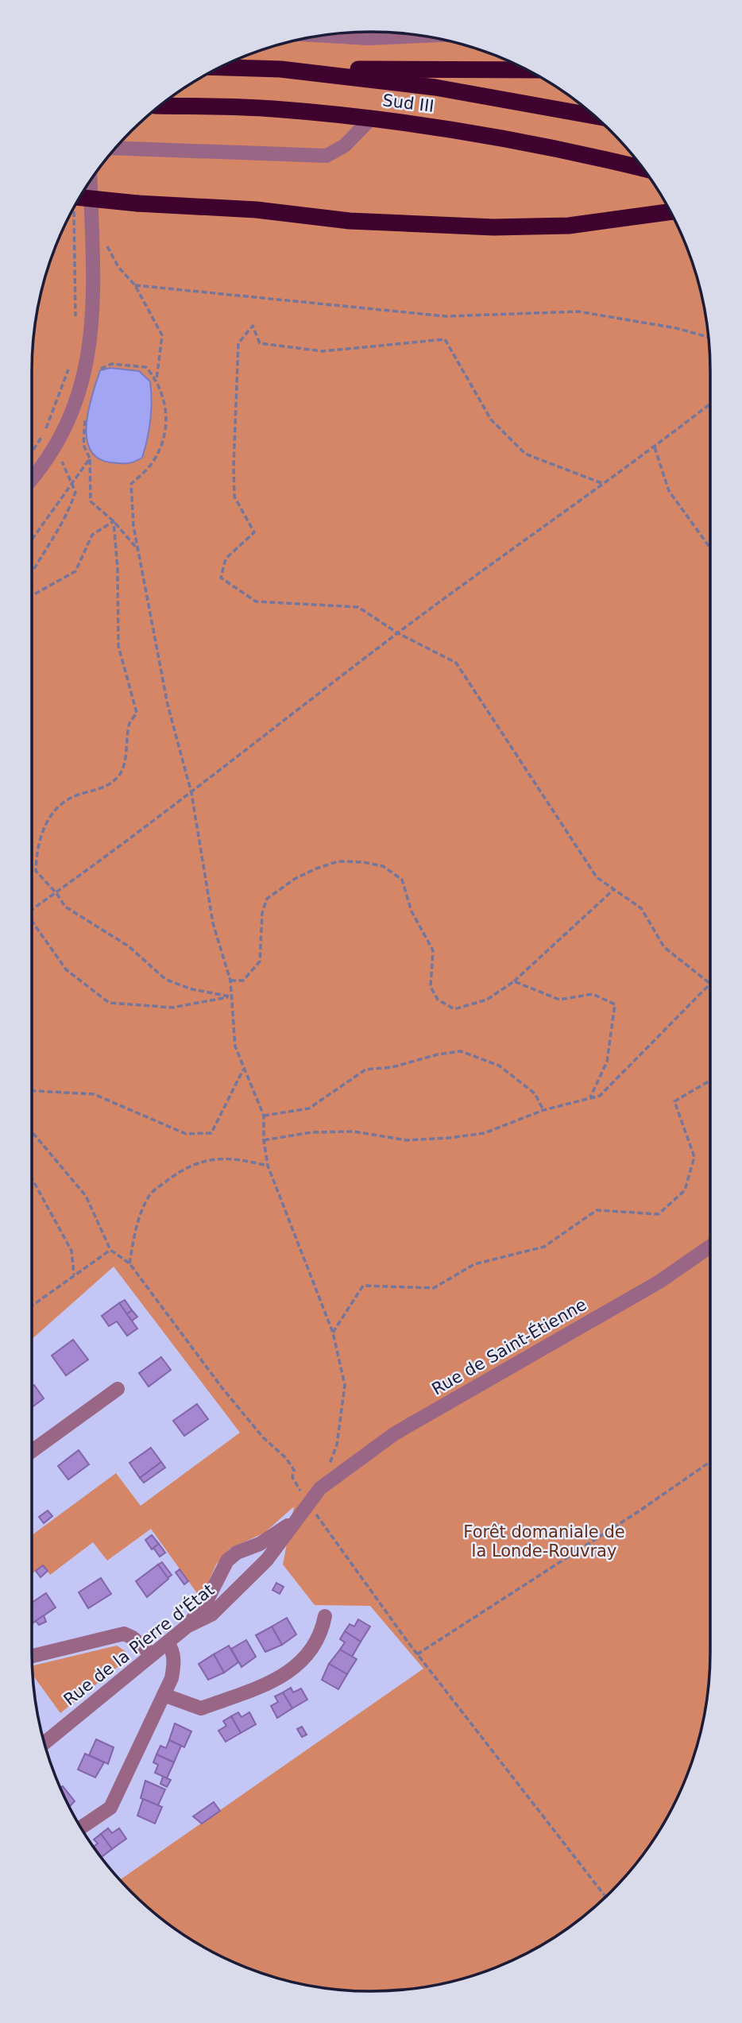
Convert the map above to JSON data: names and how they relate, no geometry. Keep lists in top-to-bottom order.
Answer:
{
  "streets": {
    "highway": ["Sud III"],
    "street": ["Rue de Saint-Étienne", "Rue de la Pierre d'État"]
  },
  "crossings": [
    ["Rue de Saint-Étienne", "Rue de la Pierre d'État"]
  ],
  "parks": ["Forêt domaniale de la Londe-Rouvray"]
}
